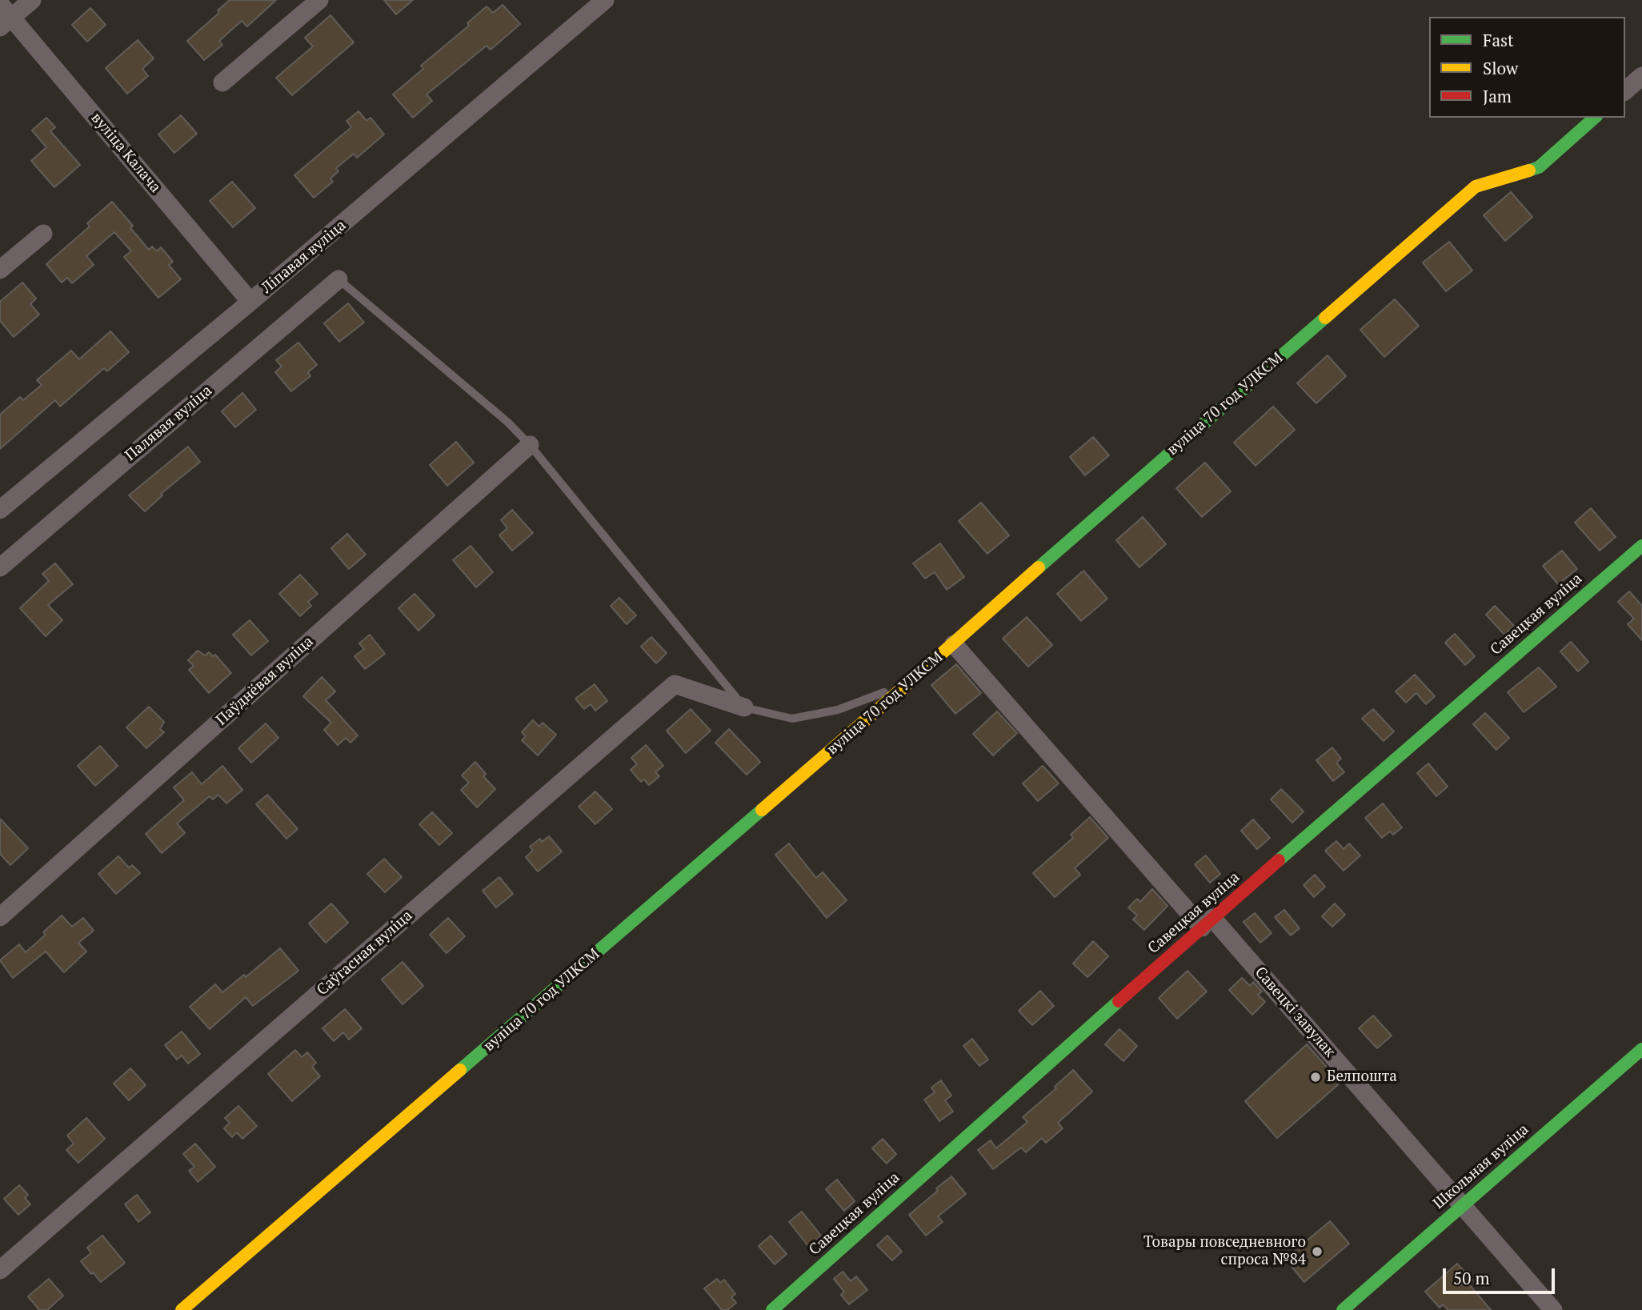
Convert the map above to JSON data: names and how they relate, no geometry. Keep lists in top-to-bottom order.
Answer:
{
  "streets": {
    "street": [
      "вуліца Калача",
      "Ліпавая вуліца",
      "вуліца 70 год УЛКСМ",
      "Палявая вуліца",
      "Савецкая вуліца",
      "Паўднёвая вуліца",
      "Саўгасная вуліца",
      "Савецкі завулак",
      "Школьная вуліца"
    ]
  },
  "crossings": [
    ["вуліца Калача", "Ліпавая вуліца"],
    ["вуліца 70 год УЛКСМ", "Савецкі завулак"],
    ["Савецкая вуліца", "Савецкі завулак"],
    ["Савецкі завулак", "Школьная вуліца"]
  ],
  "places": ["Белпошта", "Товары повседневного спроса №84"],
  "legend": ["Fast", "Slow", "Jam"],
  "scale_bar": "50 m"
}
